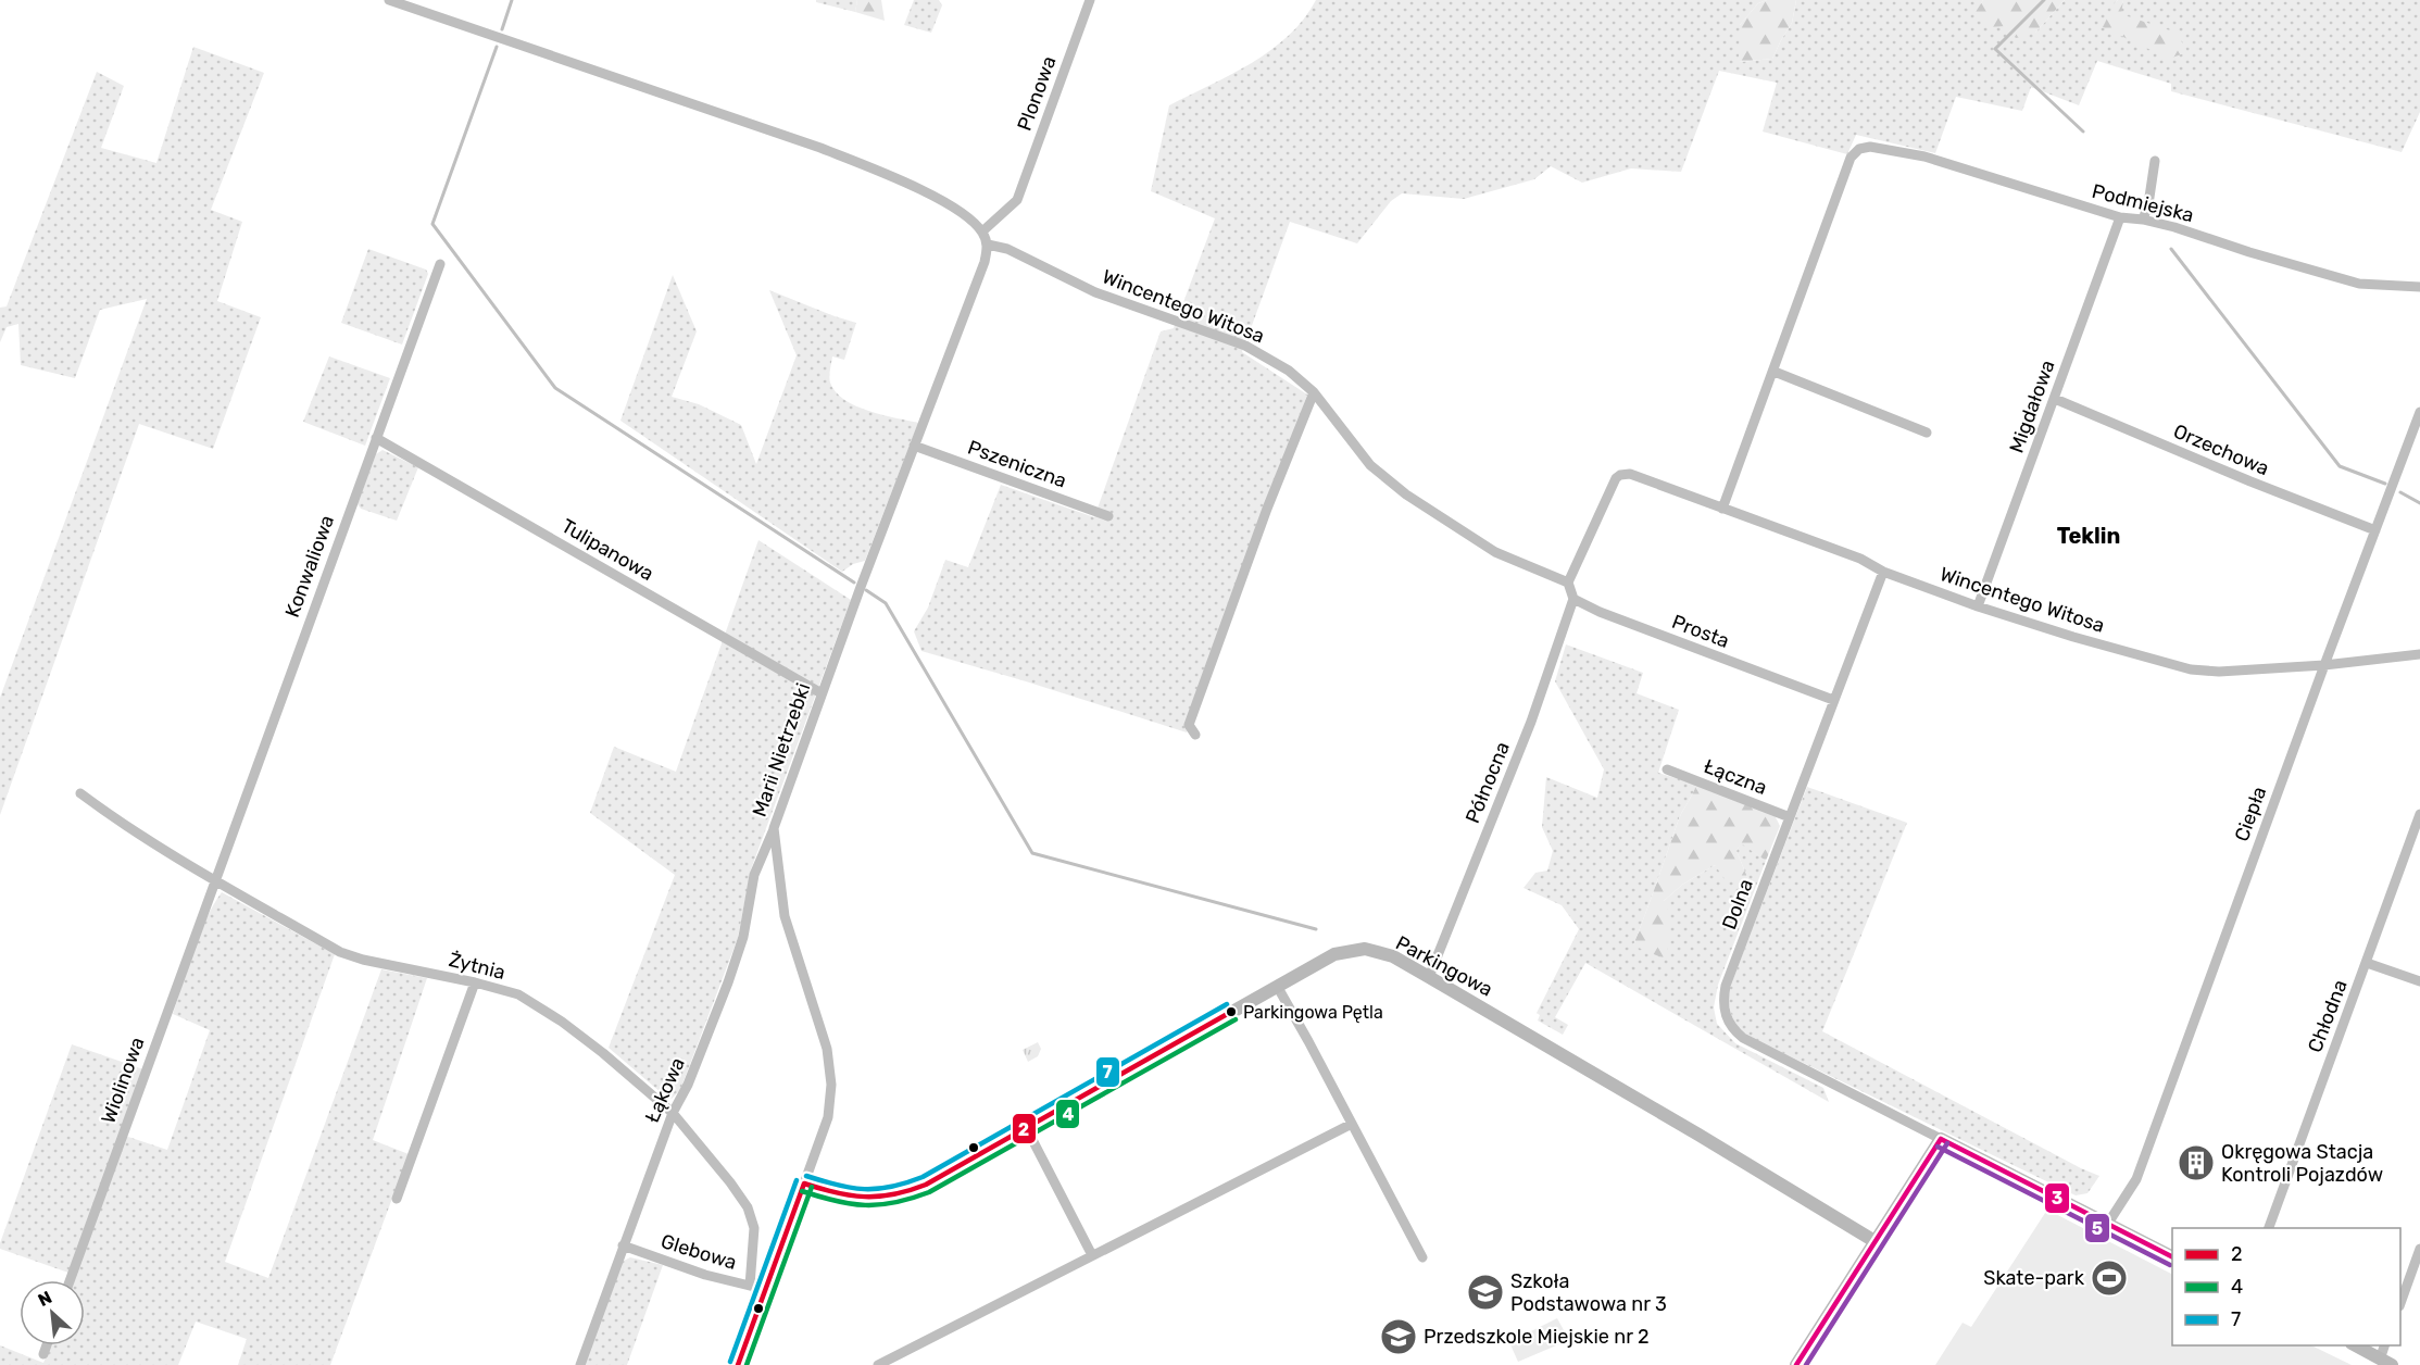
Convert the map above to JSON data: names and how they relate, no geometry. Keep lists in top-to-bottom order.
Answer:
{
  "streets": {
    "street": [
      "Plonowa",
      "Podmiejska",
      "Wincentego Witosa",
      "Migdałowa",
      "Orzechowa",
      "Pszeniczna",
      "Tulipanowa",
      "Konwaliowa",
      "Prosta",
      "Marii Nietrzebki",
      "Łączna",
      "Północna",
      "Ciepła",
      "Dolna",
      "Żytnia",
      "Parkingowa",
      "Chłodna",
      "Wiolinowa",
      "Łąkowa",
      "Glebowa"
    ]
  },
  "crossings": [
    ["Podmiejska", "Migdałowa"],
    ["Wincentego Witosa", "Migdałowa"],
    ["Wincentego Witosa", "Marii Nietrzebki"],
    ["Wincentego Witosa", "Ciepła"],
    ["Wincentego Witosa", "Dolna"],
    ["Migdałowa", "Orzechowa"],
    ["Orzechowa", "Ciepła"],
    ["Pszeniczna", "Marii Nietrzebki"],
    ["Tulipanowa", "Konwaliowa"],
    ["Tulipanowa", "Marii Nietrzebki"],
    ["Konwaliowa", "Żytnia"],
    ["Konwaliowa", "Wiolinowa"],
    ["Prosta", "Północna"],
    ["Prosta", "Dolna"],
    ["Marii Nietrzebki", "Parkingowa"],
    ["Marii Nietrzebki", "Łąkowa"],
    ["Marii Nietrzebki", "Glebowa"],
    ["Łączna", "Dolna"],
    ["Północna", "Parkingowa"],
    ["Żytnia", "Wiolinowa"],
    ["Żytnia", "Łąkowa"],
    ["Żytnia", "Glebowa"],
    ["Łąkowa", "Glebowa"]
  ],
  "districts": ["Teklin"],
  "places": {
    "other": ["Parkingowa Pętla"],
    "building": ["Okręgowa Stacja Kontroli Pojazdów"],
    "sports": ["Skate-park"],
    "school or university": ["Szkoła Podstawowa nr 3", "Przedszkole Miejskie nr 2"]
  },
  "lines": [
    "transit line 7",
    "transit line 2",
    "transit line 4",
    "transit line 3",
    "transit line 5"
  ],
  "legend": ["2", "4", "7"],
  "north": "top left"
}
